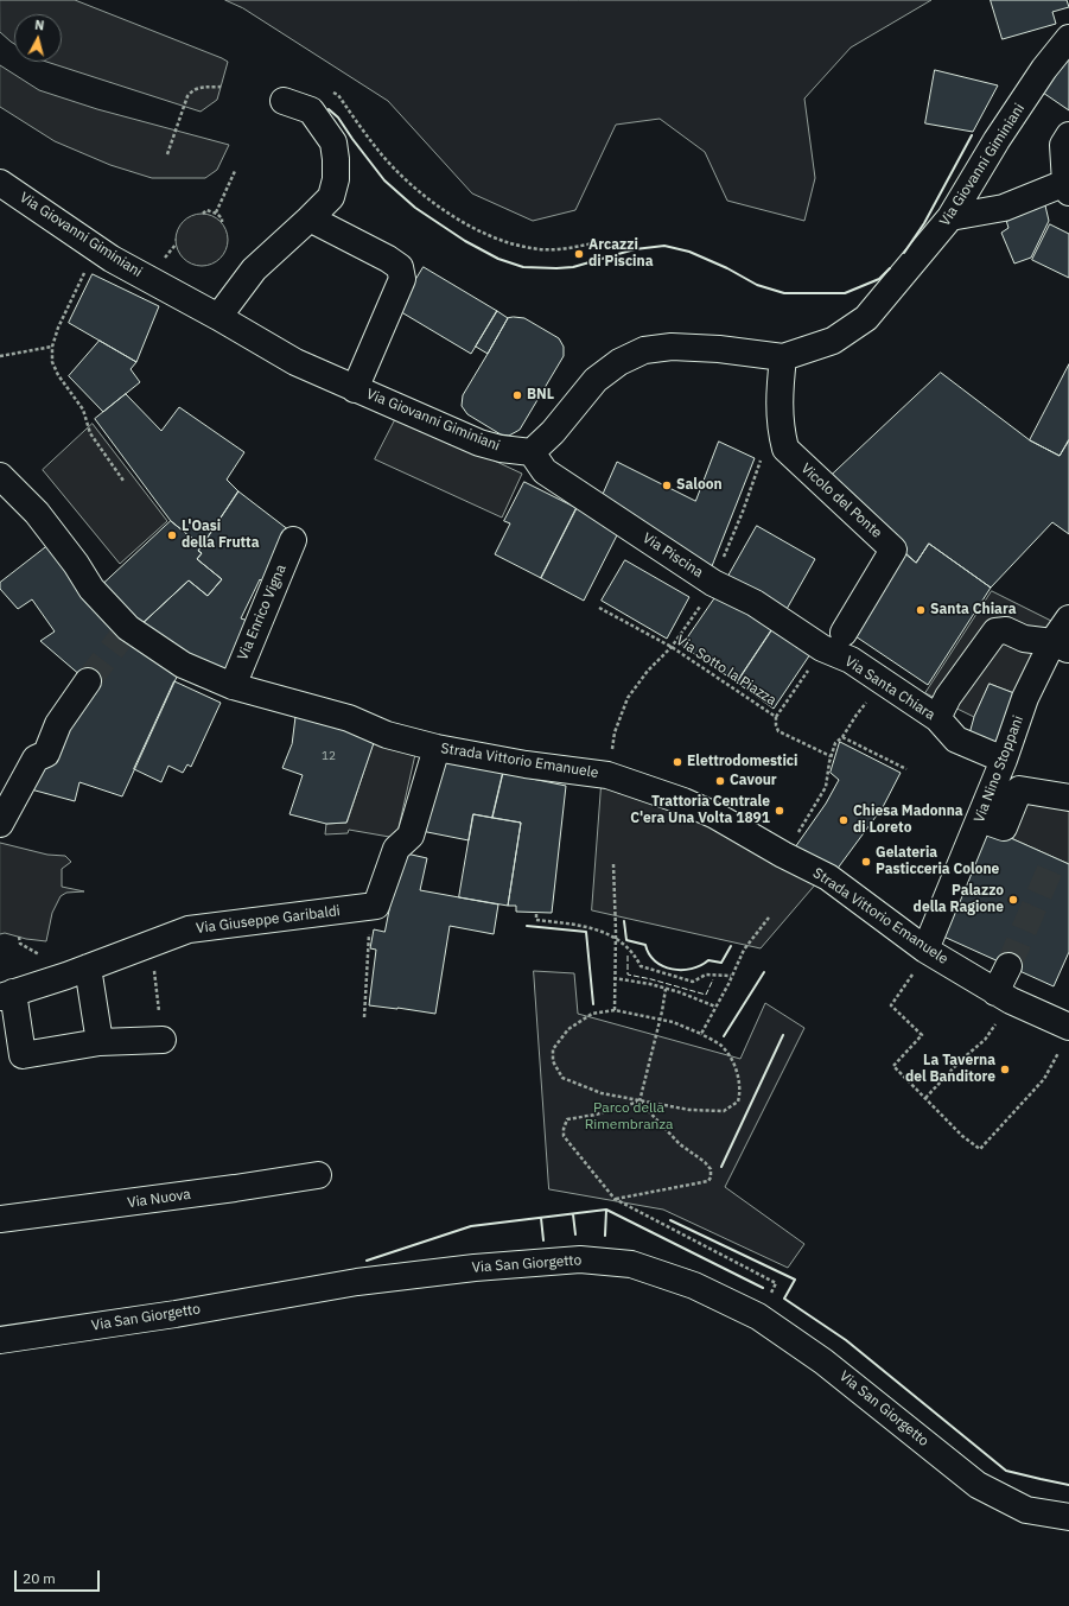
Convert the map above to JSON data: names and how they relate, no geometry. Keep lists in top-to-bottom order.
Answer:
{
  "streets": {
    "street": [
      "Via Giovanni Giminiani",
      "Vicolo del Ponte",
      "Via Piscina",
      "Via Enrico Vigna",
      "Via Santa Chiara",
      "Strada Vittorio Emanuele",
      "Via Nino Stoppani",
      "Via Giuseppe Garibaldi",
      "Via Nuova",
      "Via San Giorgetto"
    ],
    "path": ["Via Sotto la Piazza"]
  },
  "crossings": [
    ["Via Giovanni Giminiani", "Vicolo del Ponte"],
    ["Via Giovanni Giminiani", "Via Piscina"],
    ["Via Piscina", "Via Santa Chiara"],
    ["Via Enrico Vigna", "Strada Vittorio Emanuele"],
    ["Via Santa Chiara", "Via Nino Stoppani"],
    ["Strada Vittorio Emanuele", "Via Nino Stoppani"]
  ],
  "parks": ["Parco della Rimembranza"],
  "places": [
    "Arcazzi di Piscina",
    "BNL",
    "Saloon",
    "L'Oasi della Frutta",
    "Santa Chiara",
    "Elettrodomestici",
    "Cavour",
    "Trattoria Centrale C'era Una Volta 1891",
    "Chiesa Madonna di Loreto",
    "Gelateria Pasticceria Colone",
    "Palazzo della Ragione",
    "La Taverna del Banditore"
  ],
  "house_numbers": ["12"],
  "scale_bar": "20 m",
  "north": "top"
}
